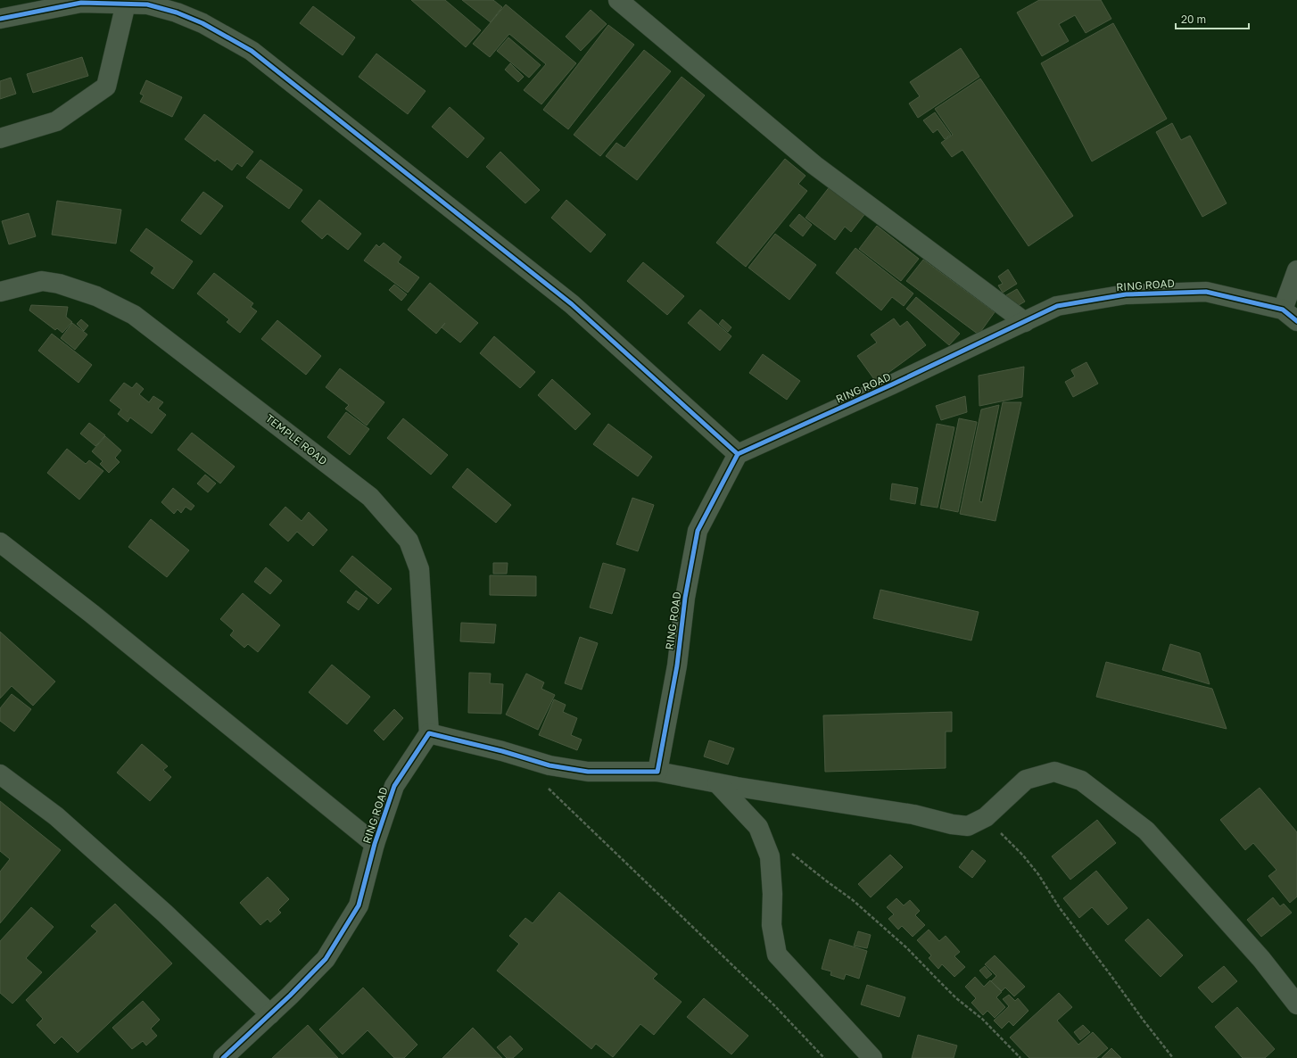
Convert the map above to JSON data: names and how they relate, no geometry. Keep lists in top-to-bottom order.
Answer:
{
  "streets": {
    "street": ["RING ROAD", "TEMPLE ROAD"]
  },
  "crossings": [
    ["RING ROAD", "TEMPLE ROAD"]
  ],
  "scale_bar": "20 m"
}
